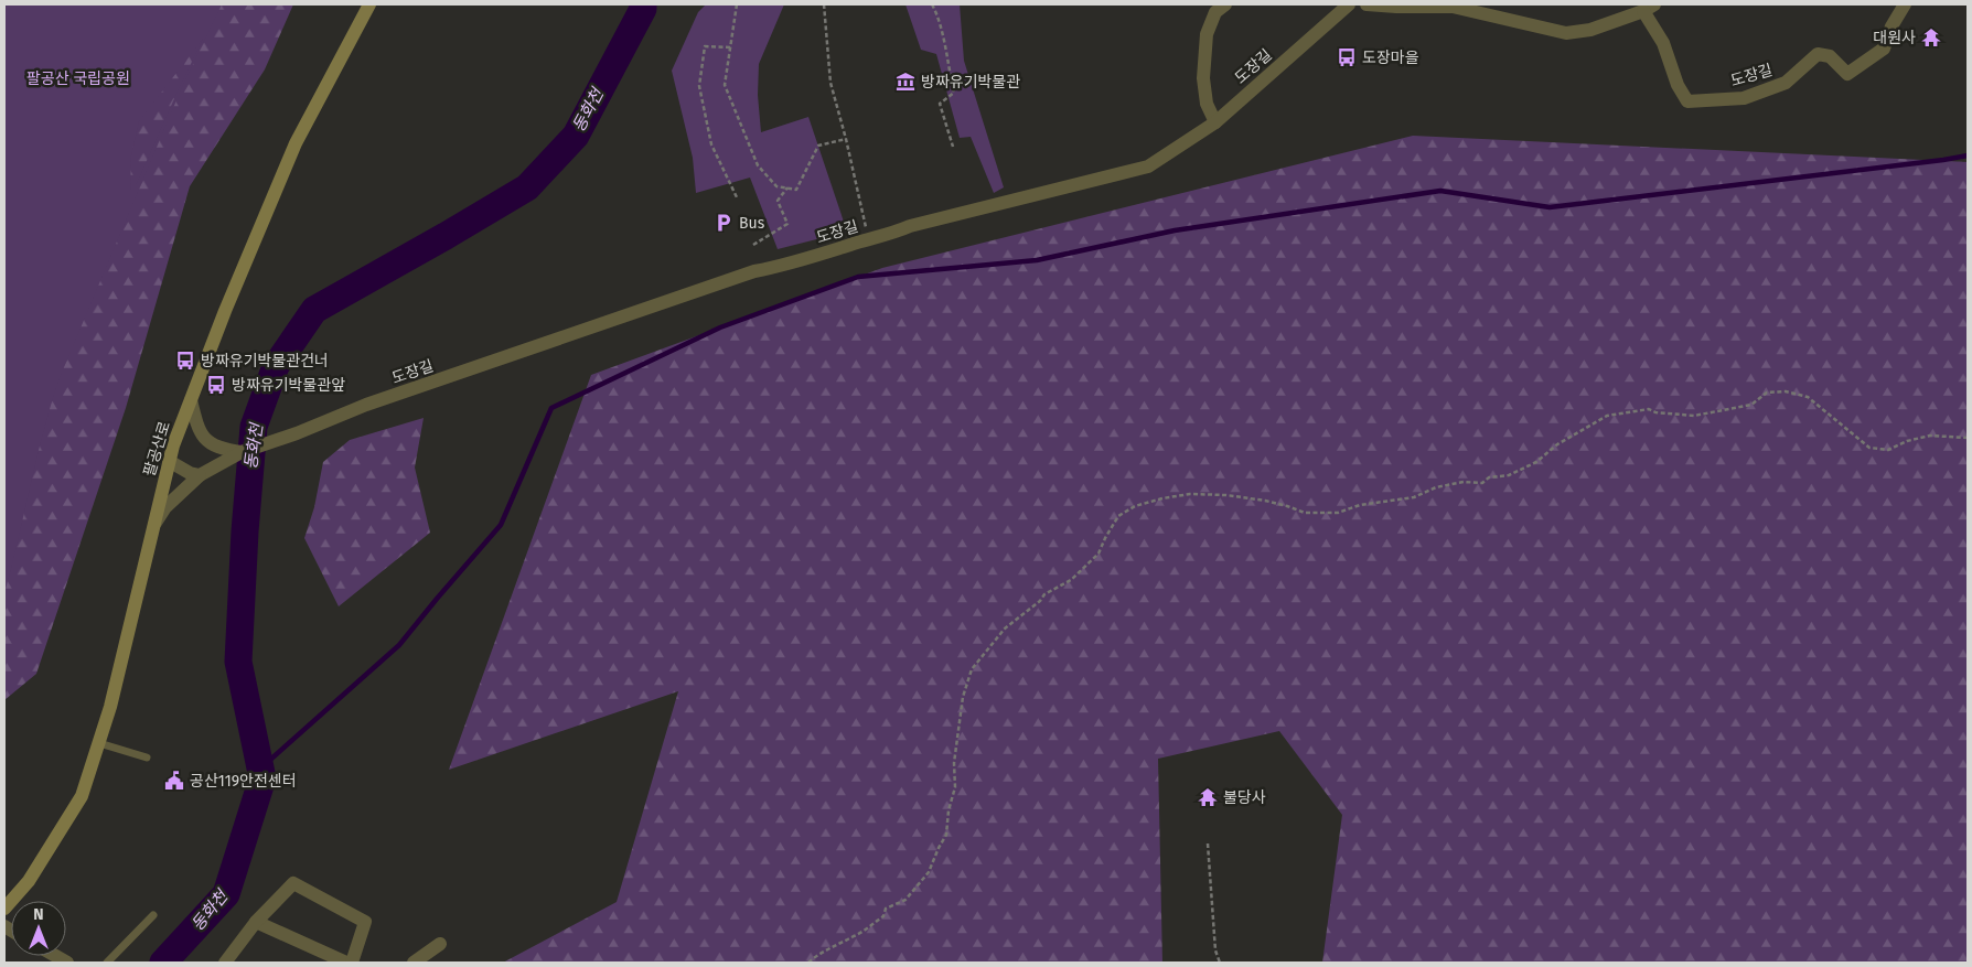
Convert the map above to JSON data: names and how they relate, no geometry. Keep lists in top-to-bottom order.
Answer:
{
  "streets": {
    "main road": ["팔공산로"],
    "street": ["도장길"]
  },
  "crossings": [
    ["도장길", "팔공산로"]
  ],
  "water": ["동화천"],
  "parks": ["팔공산 국립공원"],
  "places": {
    "temple": ["대원사", "불당사"],
    "bus stop": ["도장마을", "방짜유기박물관건너", "방짜유기박물관앞"],
    "museum": ["방짜유기박물관"],
    "parking": ["Bus"],
    "public building": ["공산119안전센터"]
  },
  "north": "top"
}
